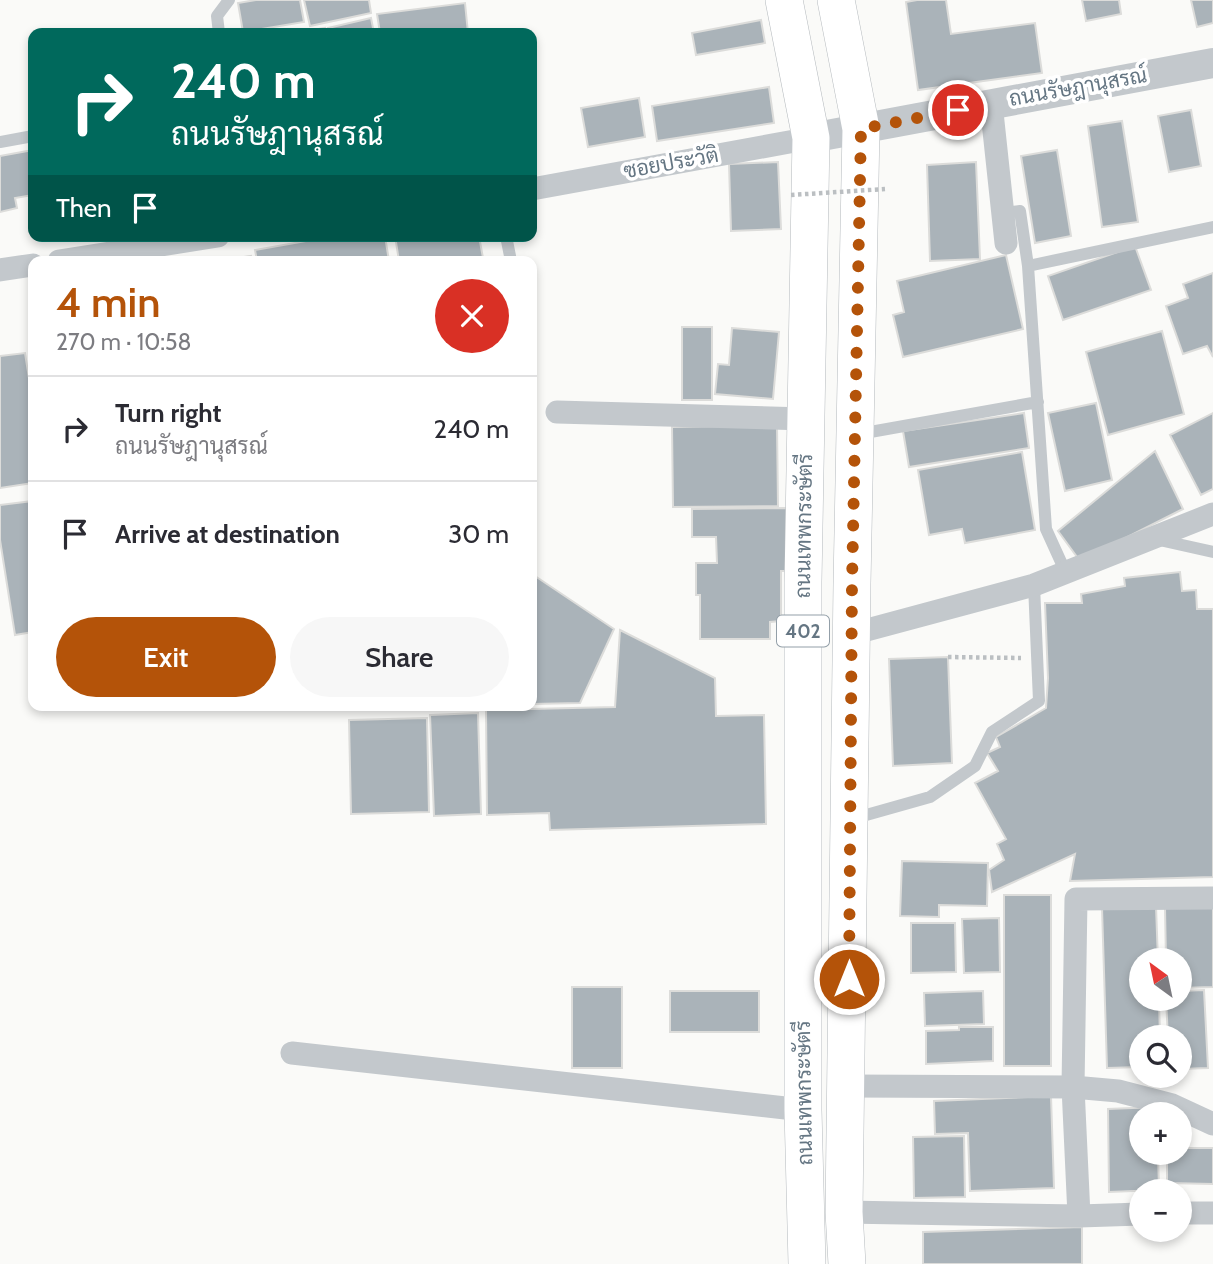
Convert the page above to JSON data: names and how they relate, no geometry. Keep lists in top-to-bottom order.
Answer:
{
  "streets": {
    "main road": ["ถนนเทพกระษัตรี", "402"],
    "street": ["ถนนรัษฎานุสรณ์", "ซอยประวัติ"]
  },
  "crossings": [
    ["ถนนรัษฎานุสรณ์", "ซอยประวัติ"],
    ["ถนนรัษฎานุสรณ์", "ถนนเทพกระษัตรี"],
    ["ซอยประวัติ", "ถนนเทพกระษัตรี"]
  ],
  "north": "top left",
  "page": {
    "turn": ["240 m", "ถนนรัษฎานุสรณ์"],
    "then": "Then",
    "heading": ["4 min", "270 m · 10:58"],
    "list": [
      {
        "name": "Turn right",
        "note": "ถนนรัษฎานุสรณ์",
        "value": "240 m"
      },
      {
        "name": "Arrive at destination",
        "value": "30 m"
      }
    ],
    "buttons": ["Exit", "Share"],
    "map_buttons": ["+", "−"]
  }
}
